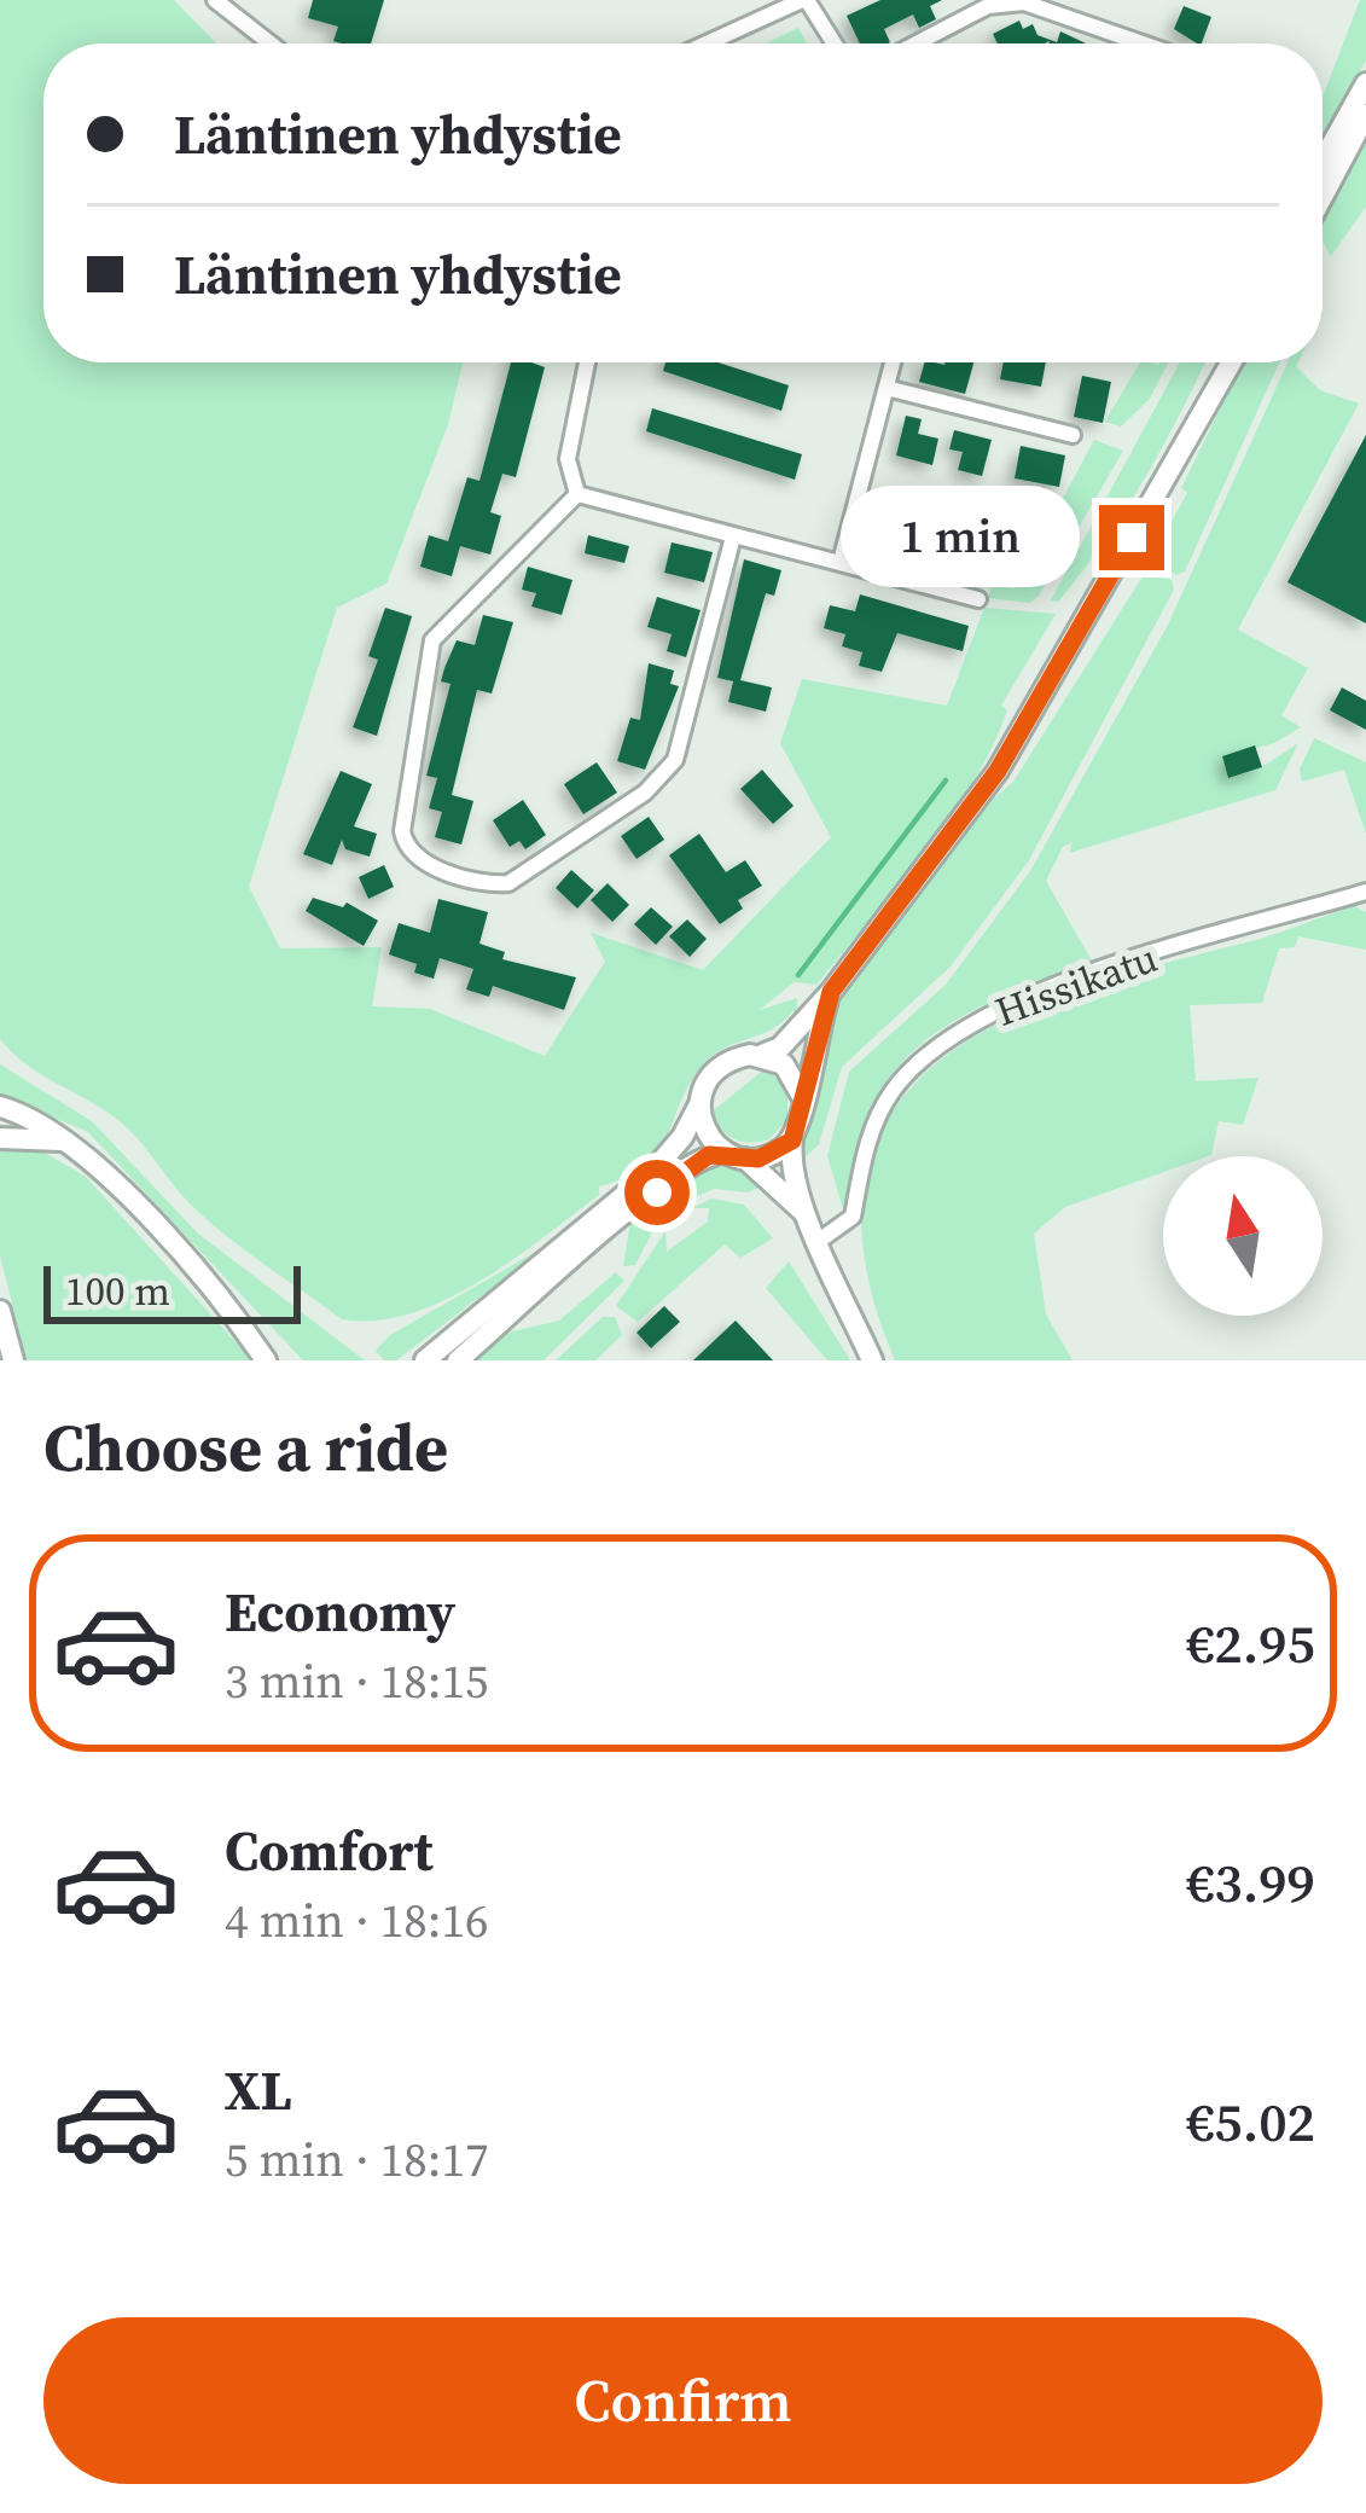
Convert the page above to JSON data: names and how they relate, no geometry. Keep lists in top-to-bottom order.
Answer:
{
  "streets": {
    "street": ["Hissikatu"]
  },
  "scale_bar": "100 m",
  "north": "top",
  "page": {
    "banner": ["Läntinen yhdystie", "Läntinen yhdystie"],
    "bubble": "1 min",
    "scale": "100 m",
    "heading": "Choose a ride",
    "list": [
      {
        "name": "Economy",
        "note": "3 min · 18:15",
        "value": "€2.95"
      },
      {
        "name": "Comfort",
        "note": "4 min · 18:16",
        "value": "€3.99"
      },
      {
        "name": "XL",
        "note": "5 min · 18:17",
        "value": "€5.02"
      }
    ],
    "buttons": "Confirm"
  }
}
